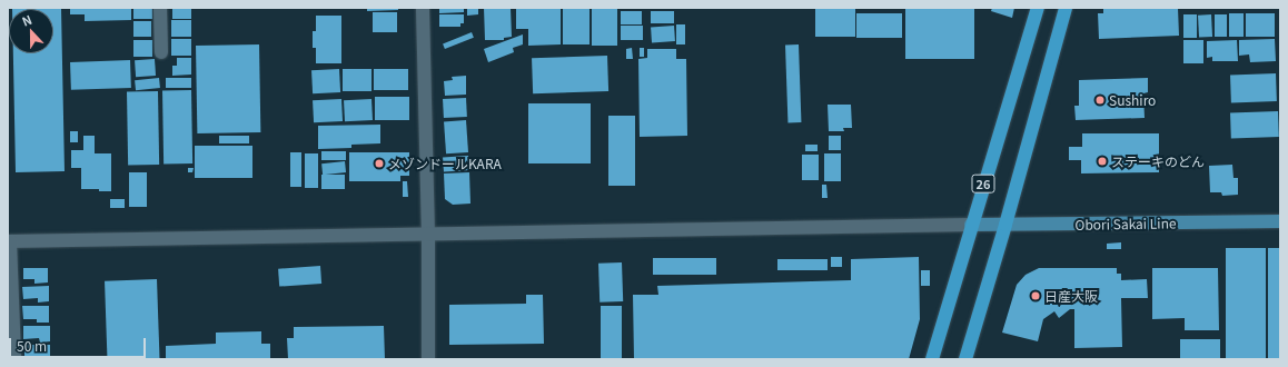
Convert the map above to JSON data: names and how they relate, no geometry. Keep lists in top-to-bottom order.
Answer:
{
  "streets": {
    "highway": ["26"],
    "main road": ["Obori Sakai Line"]
  },
  "crossings": [
    ["26", "Obori Sakai Line"]
  ],
  "places": [
    "Sushiro",
    "ステーキのどん",
    "メゾンドールKARA",
    "日産大阪"
  ],
  "scale_bar": "50 m",
  "north": "top"
}
